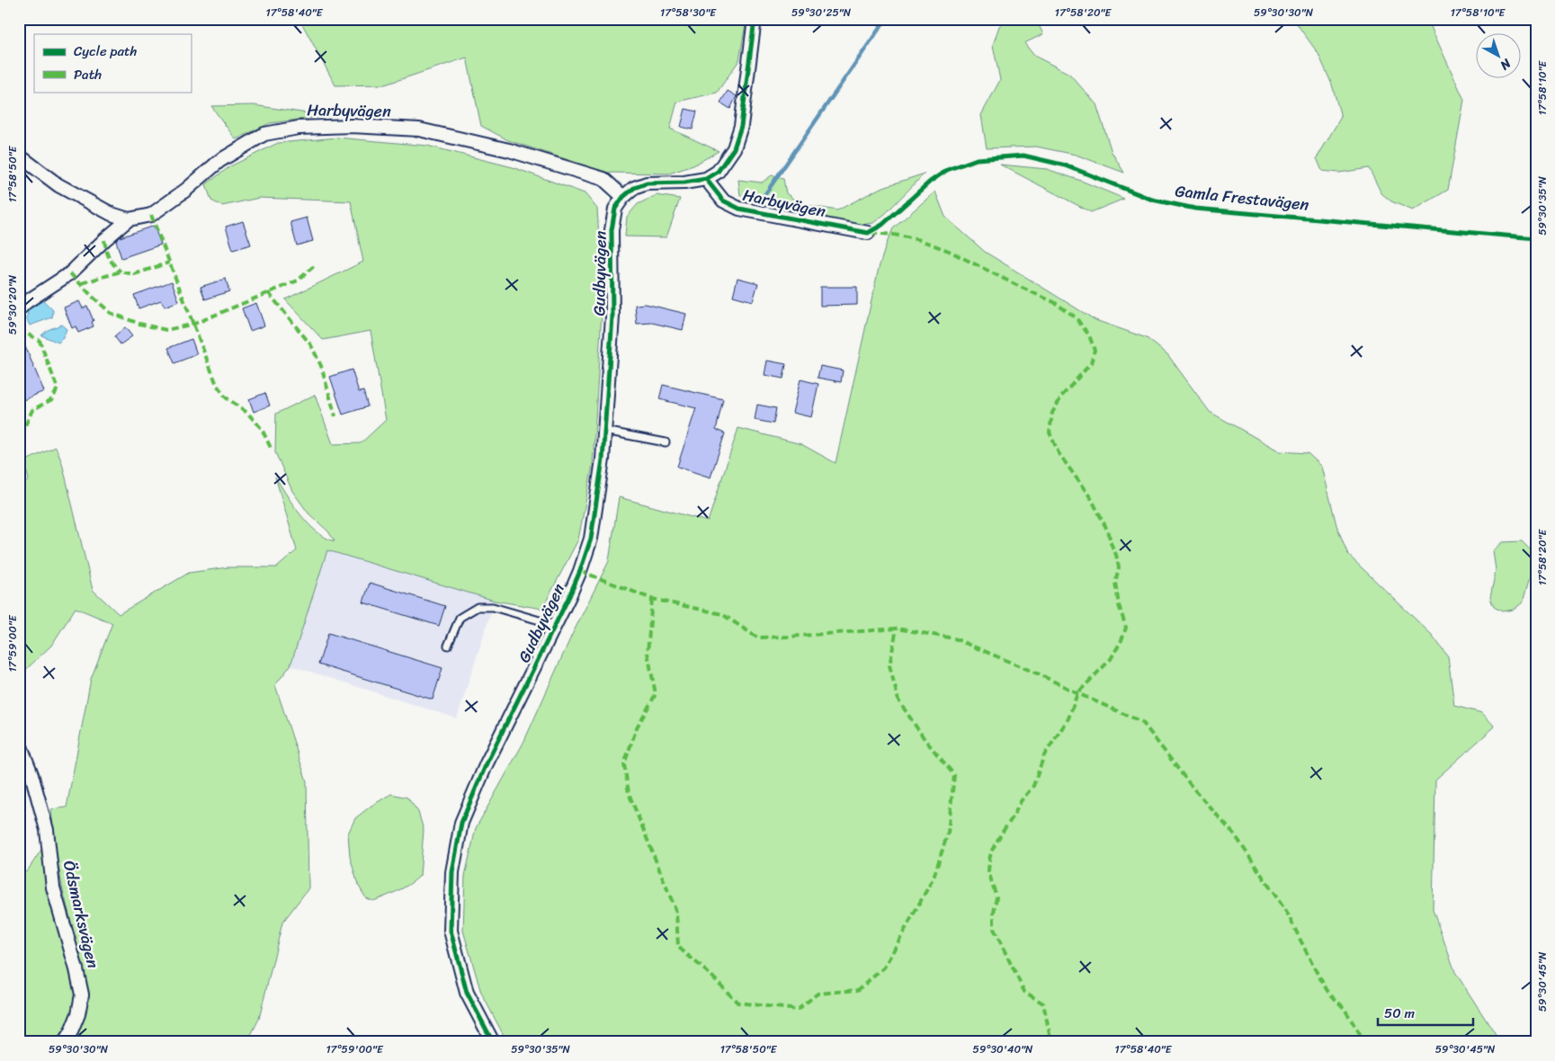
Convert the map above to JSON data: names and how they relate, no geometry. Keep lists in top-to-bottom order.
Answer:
{
  "streets": {
    "street": ["Harbyvägen", "Gudbyvägen", "Ödsmarksvägen"],
    "cycle path": ["Gamla Frestavägen"]
  },
  "crossings": [
    ["Harbyvägen", "Gudbyvägen"]
  ],
  "legend": ["Cycle path", "Path"],
  "scale_bar": "50 m",
  "north": "bottom right",
  "coordinates": [
    "17°58'40\"E",
    "17°58'30\"E",
    "59°30'25\"N",
    "17°58'20\"E",
    "59°30'30\"N",
    "17°58'10\"E",
    "17°58'50\"E",
    "59°30'35\"N",
    "59°30'20\"N",
    "17°59'00\"E",
    "59°30'45\"N",
    "59°30'40\"N"
  ]
}
